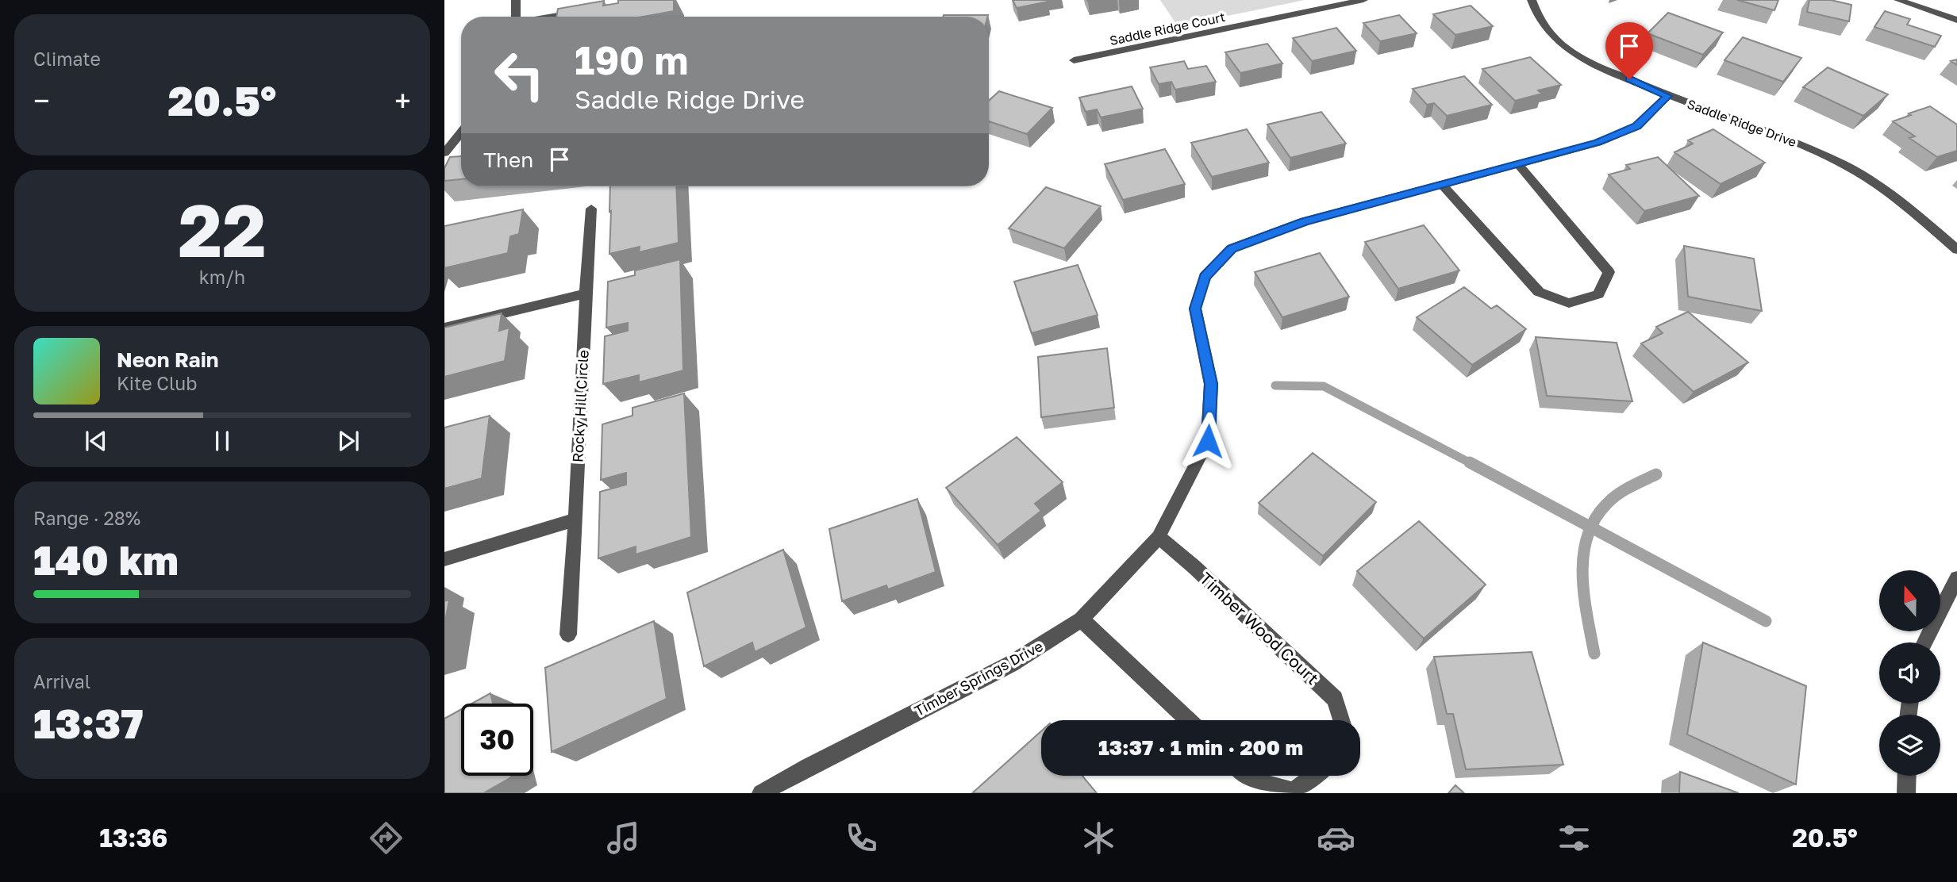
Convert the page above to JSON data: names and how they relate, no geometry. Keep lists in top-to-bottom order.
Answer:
{
  "streets": {
    "street": [
      "Saddle Ridge Court",
      "Saddle Ridge Drive",
      "Rocky Hill Circle",
      "Timber Wood Court",
      "Timber Springs Drive"
    ]
  },
  "crossings": [
    ["Saddle Ridge Drive", "Timber Springs Drive"],
    ["Timber Wood Court", "Timber Springs Drive"]
  ],
  "north": "top",
  "page": {
    "tile": [
      "Climate",
      ["22", "km/h"],
      ["Range · 28%", "140 km"],
      ["Arrival", "13:37"]
    ],
    "turn": ["190 m", "Saddle Ridge Drive"],
    "heat": ["−", "20.5°", "+"],
    "then": "Then",
    "song": ["Neon Rain", "Kite Club"],
    "limit": "30",
    "trip": "13:37 · 1 min · 200 m",
    "tabs": ["13:36", "20.5°"]
  }
}
